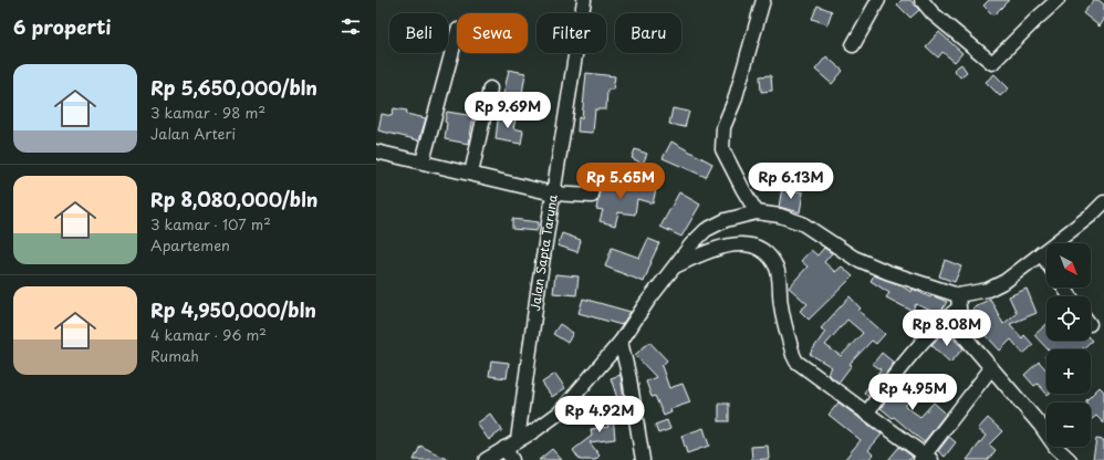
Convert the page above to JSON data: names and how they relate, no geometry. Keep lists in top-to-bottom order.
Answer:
{
  "streets": {
    "street": ["Jalan Sapta Taruna"]
  },
  "north": "bottom right",
  "page": {
    "heading": "6 properti",
    "chip": [
      "Beli",
      "Sewa",
      "Filter",
      "Baru"
    ],
    "list": [
      {
        "name": "Rp 5,650,000/bln",
        "note": "3 kamar · 98 m² · Jalan Arteri"
      },
      {
        "name": "Rp 8,080,000/bln",
        "note": "3 kamar · 107 m² · Apartemen"
      },
      {
        "name": "Rp 4,950,000/bln",
        "note": "4 kamar · 96 m² · Rumah"
      }
    ],
    "price": [
      "Rp 9.69M",
      "Rp 5.65M",
      "Rp 6.13M",
      "Rp 8.08M",
      "Rp 4.95M",
      "Rp 4.92M"
    ],
    "map_buttons": ["+", "−"]
  }
}
